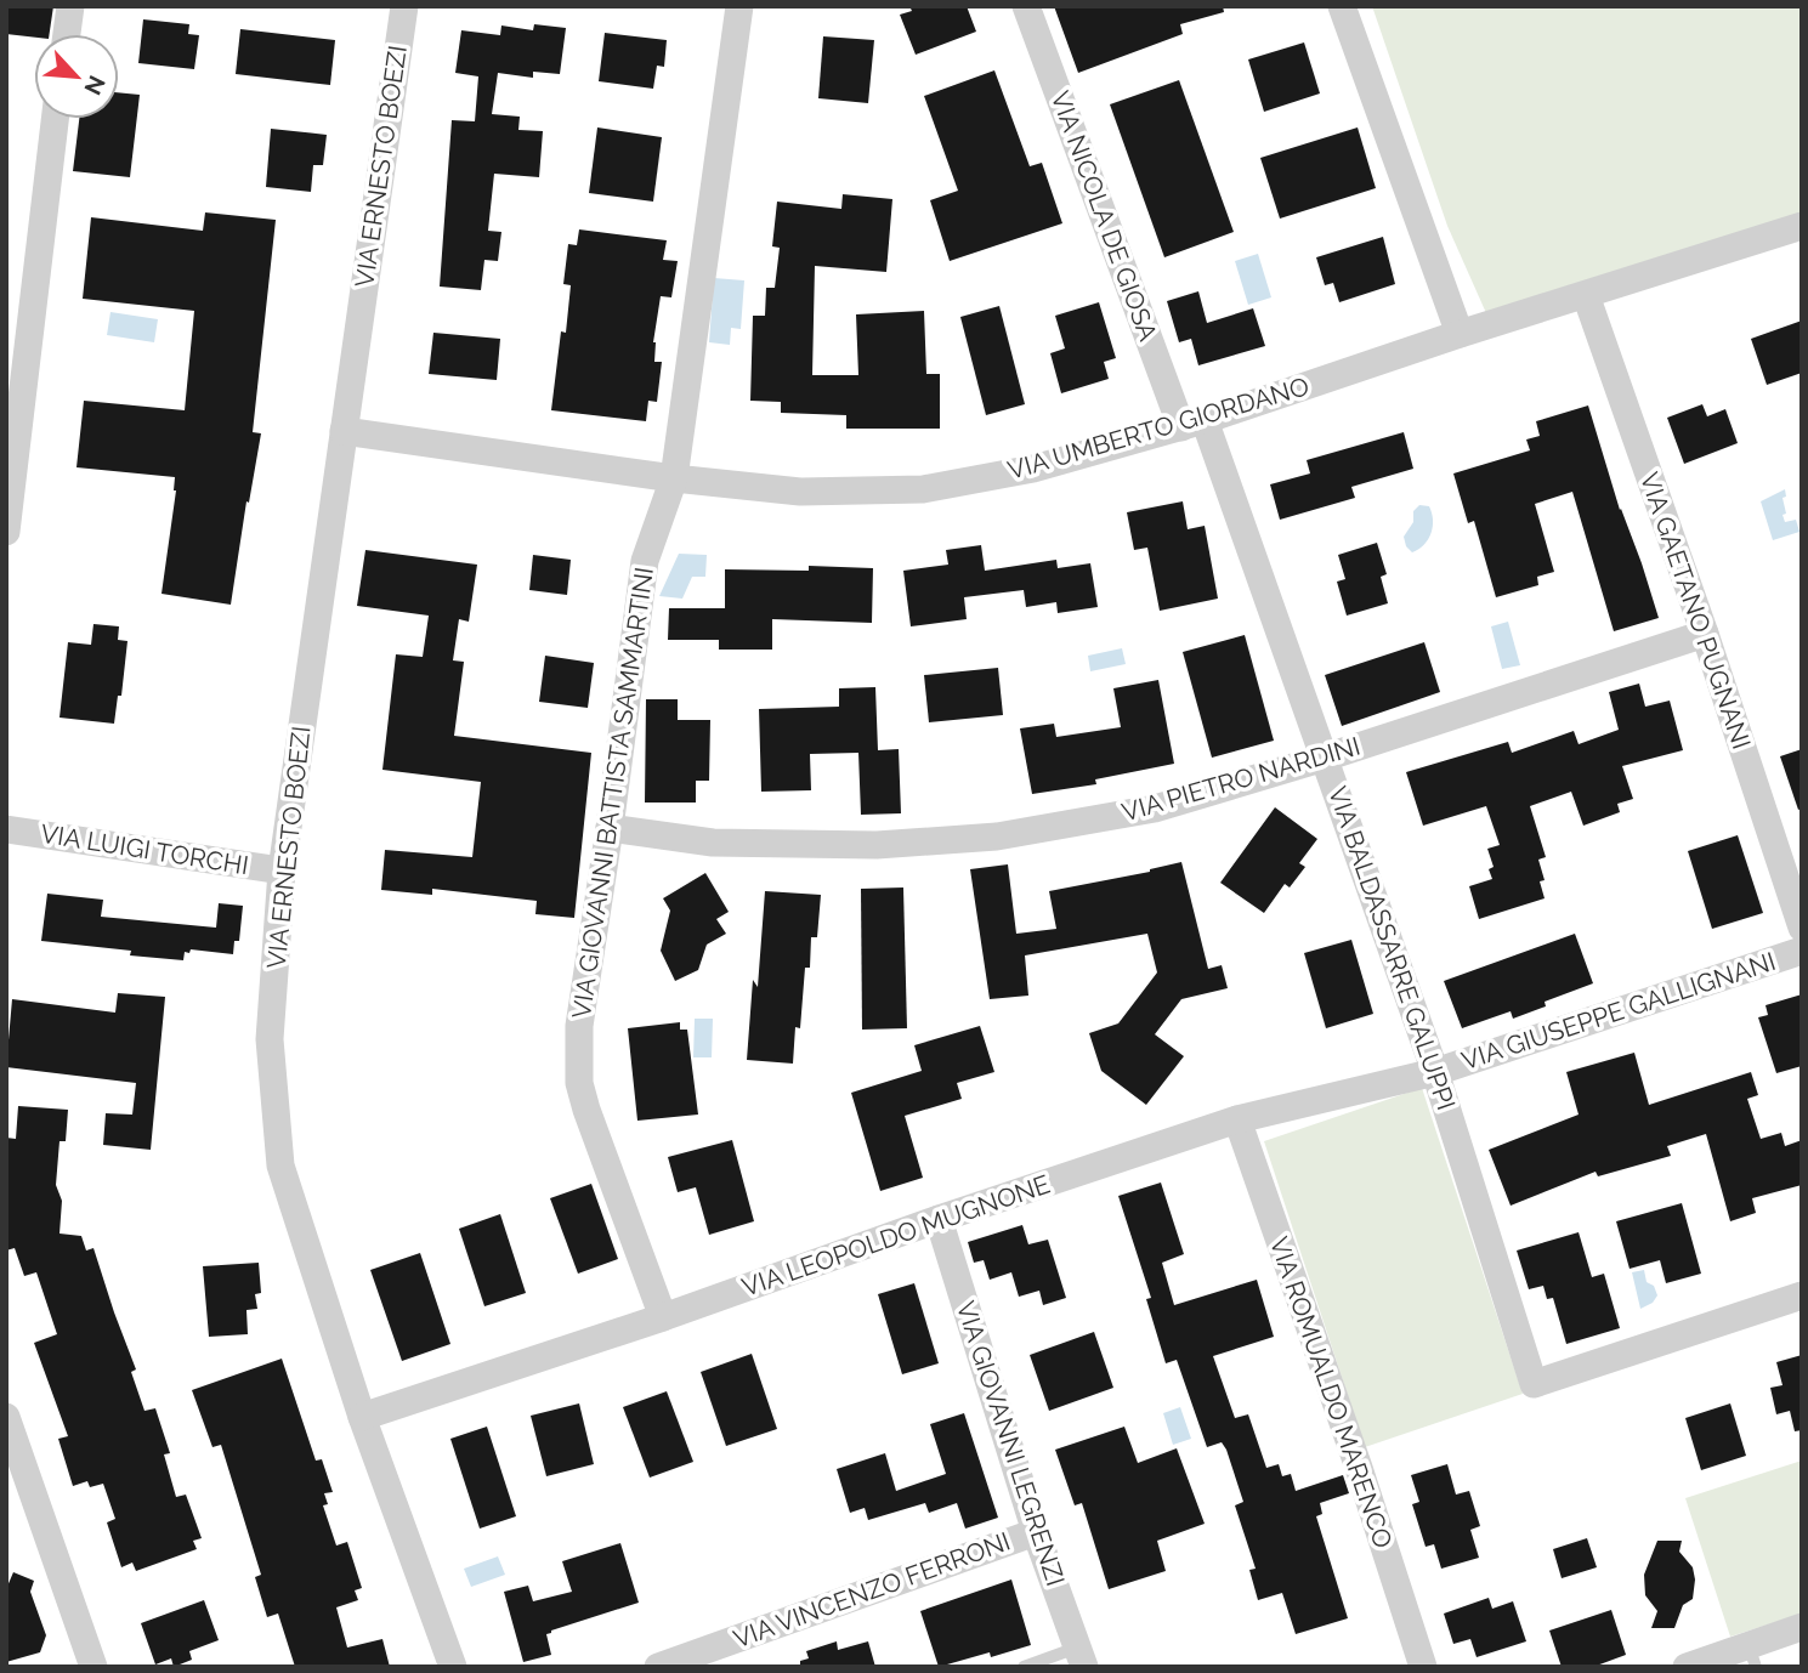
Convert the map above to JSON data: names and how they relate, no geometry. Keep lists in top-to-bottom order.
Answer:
{
  "streets": {
    "street": [
      "VIA ERNESTO BOEZI",
      "VIA NICOLA DE GIOSA",
      "VIA UMBERTO GIORDANO",
      "VIA GAETANO PUGNANI",
      "VIA PIETRO NARDINI",
      "VIA GIOVANNI BATTISTA SAMMARTINI",
      "VIA LUIGI TORCHI",
      "VIA BALDASSARRE GALUPPI",
      "VIA GIUSEPPE GALLIGNANI",
      "VIA LEOPOLDO MUGNONE",
      "VIA ROMUALDO MARENCO",
      "VIA GIOVANNI LEGRENZI",
      "VIA VINCENZO FERRONI"
    ]
  },
  "crossings": [
    ["VIA ERNESTO BOEZI", "VIA UMBERTO GIORDANO"],
    ["VIA ERNESTO BOEZI", "VIA LUIGI TORCHI"],
    ["VIA ERNESTO BOEZI", "VIA LEOPOLDO MUGNONE"],
    ["VIA NICOLA DE GIOSA", "VIA UMBERTO GIORDANO"],
    ["VIA NICOLA DE GIOSA", "VIA BALDASSARRE GALUPPI"],
    ["VIA UMBERTO GIORDANO", "VIA GAETANO PUGNANI"],
    ["VIA UMBERTO GIORDANO", "VIA GIOVANNI BATTISTA SAMMARTINI"],
    ["VIA UMBERTO GIORDANO", "VIA BALDASSARRE GALUPPI"],
    ["VIA GAETANO PUGNANI", "VIA PIETRO NARDINI"],
    ["VIA PIETRO NARDINI", "VIA GIOVANNI BATTISTA SAMMARTINI"],
    ["VIA PIETRO NARDINI", "VIA BALDASSARRE GALUPPI"],
    ["VIA GIOVANNI BATTISTA SAMMARTINI", "VIA LEOPOLDO MUGNONE"],
    ["VIA BALDASSARRE GALUPPI", "VIA GIUSEPPE GALLIGNANI"],
    ["VIA BALDASSARRE GALUPPI", "VIA LEOPOLDO MUGNONE"],
    ["VIA GIUSEPPE GALLIGNANI", "VIA LEOPOLDO MUGNONE"],
    ["VIA LEOPOLDO MUGNONE", "VIA ROMUALDO MARENCO"],
    ["VIA LEOPOLDO MUGNONE", "VIA GIOVANNI LEGRENZI"],
    ["VIA GIOVANNI LEGRENZI", "VIA VINCENZO FERRONI"]
  ],
  "north": "bottom right"
}
